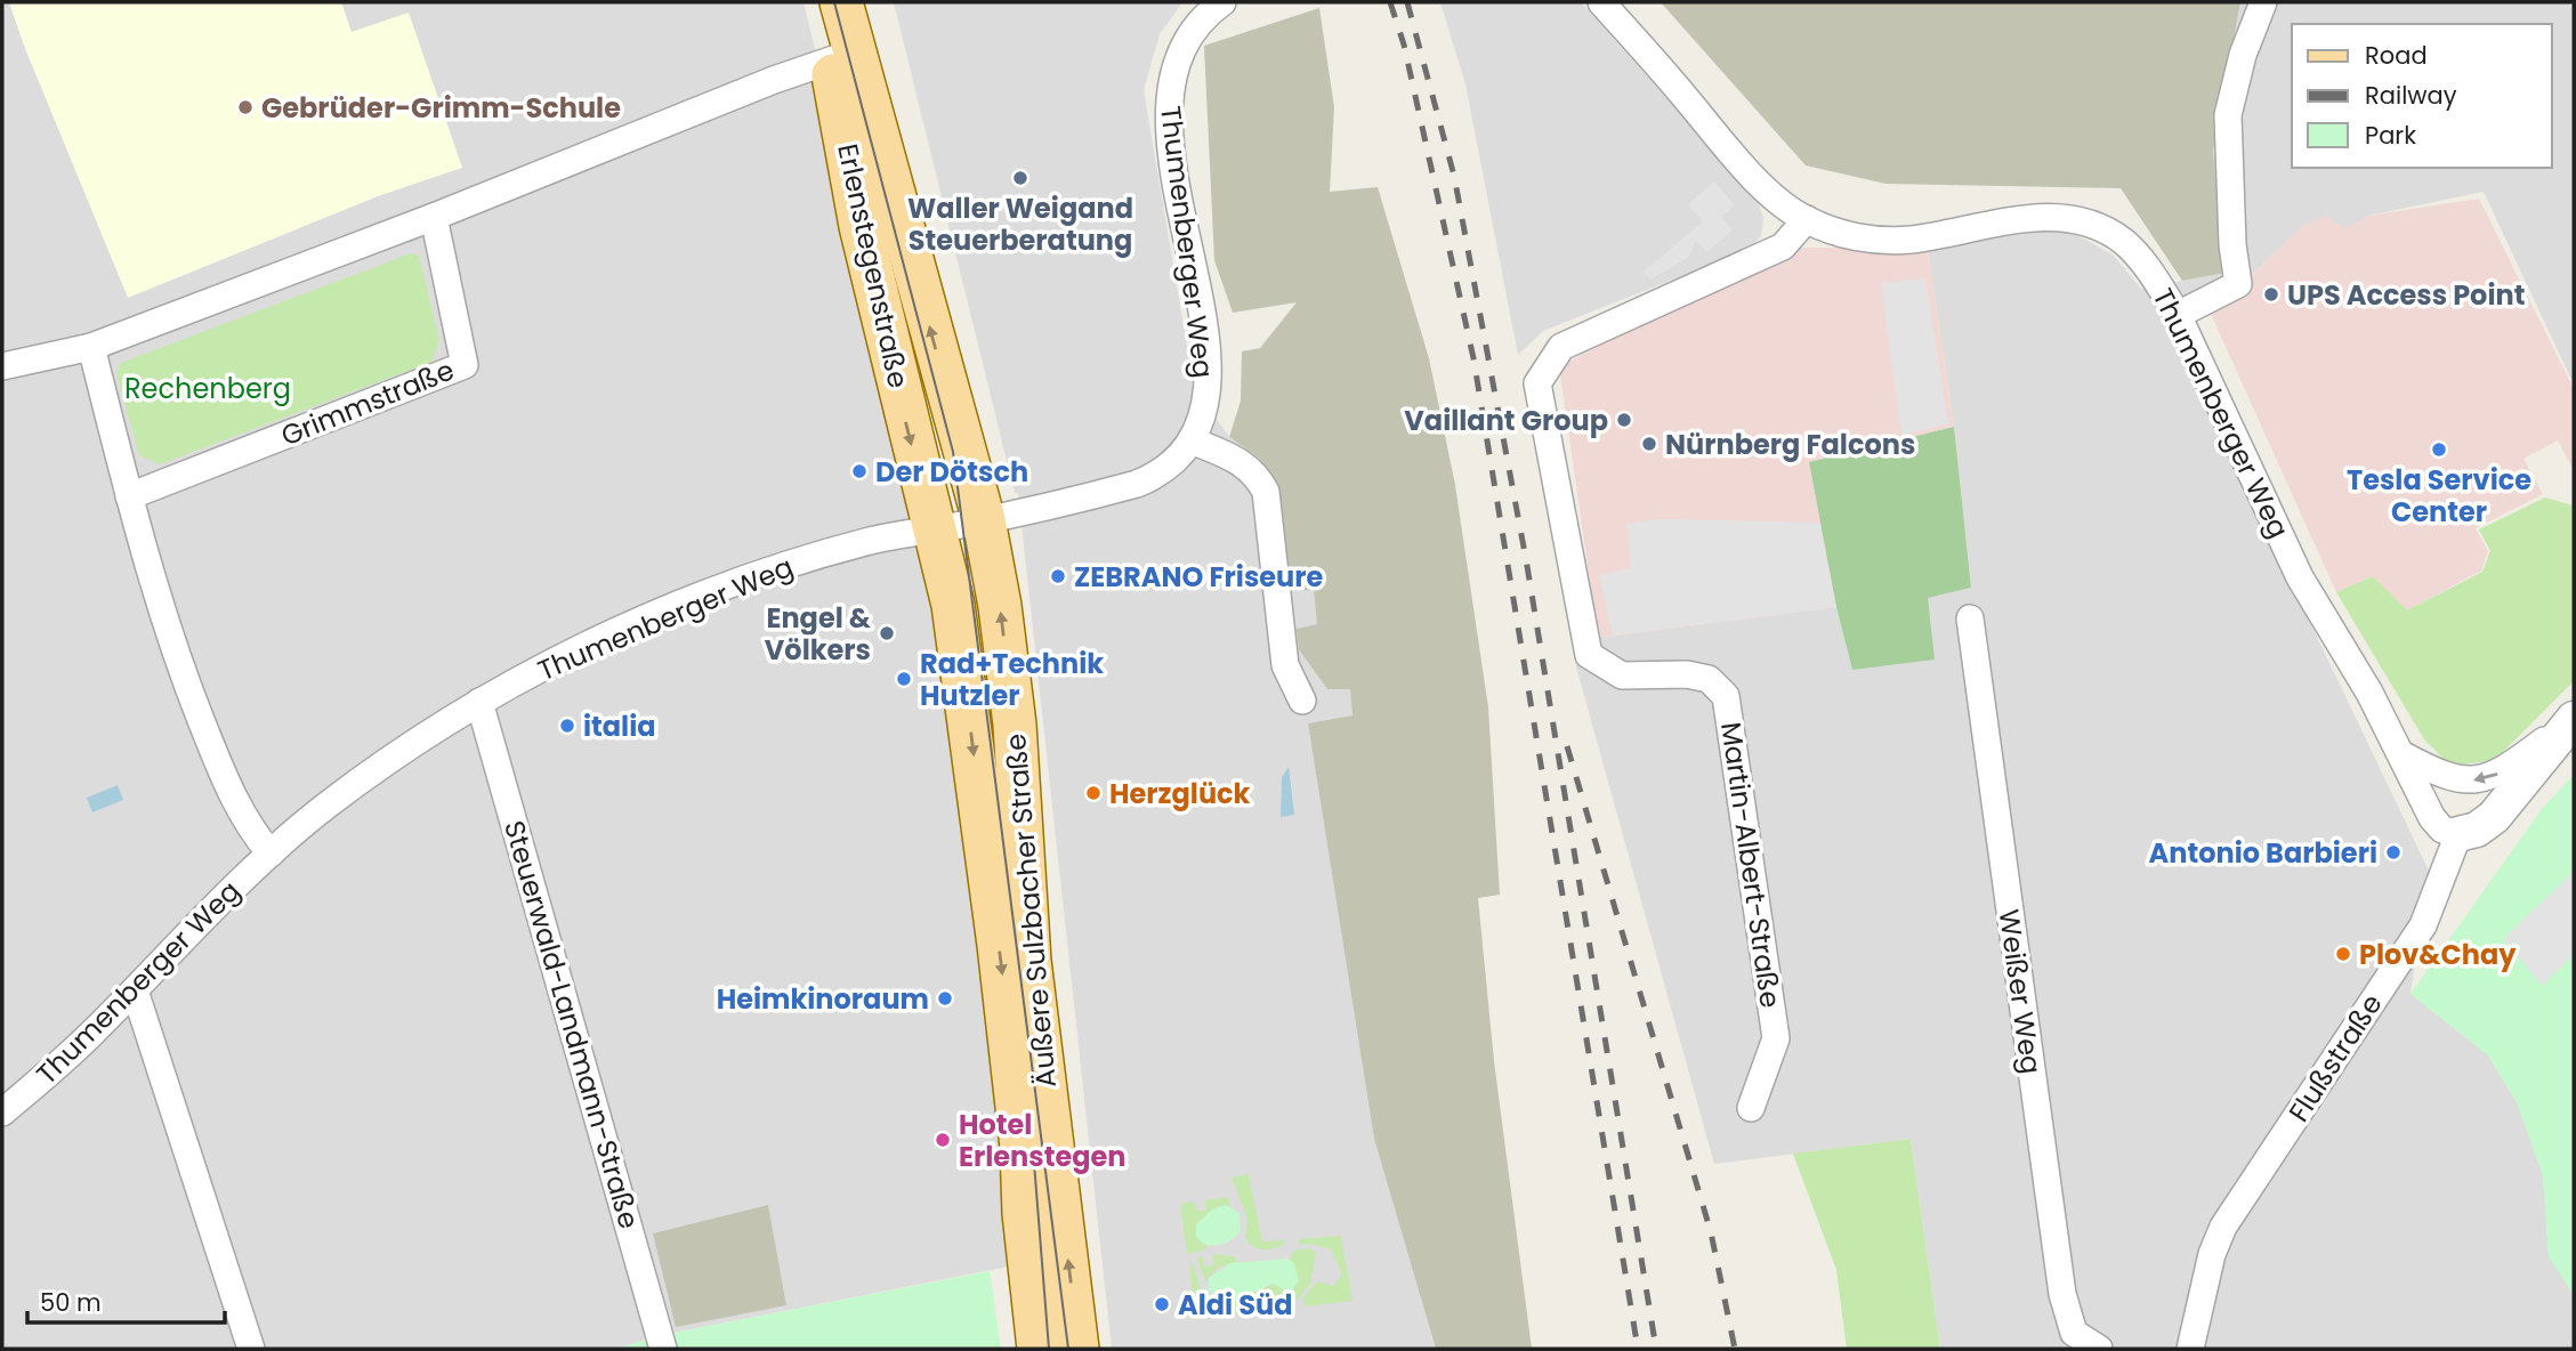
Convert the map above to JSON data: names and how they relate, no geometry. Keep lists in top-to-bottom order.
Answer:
{
  "streets": {
    "main road": ["Erlenstegenstraße", "Äußere Sulzbacher Straße"],
    "street": [
      "Thumenberger Weg",
      "Grimmstraße",
      "Martin-Albert-Straße",
      "Weißer Weg",
      "Steuerwald-Landmann-Straße",
      "Flußstraße"
    ]
  },
  "crossings": [
    ["Thumenberger Weg", "Erlenstegenstraße"],
    ["Thumenberger Weg", "Martin-Albert-Straße"],
    ["Thumenberger Weg", "Äußere Sulzbacher Straße"],
    ["Thumenberger Weg", "Steuerwald-Landmann-Straße"],
    ["Thumenberger Weg", "Flußstraße"],
    ["Erlenstegenstraße", "Äußere Sulzbacher Straße"]
  ],
  "parks": ["Rechenberg"],
  "places": [
    "Gebrüder-Grimm-Schule",
    "Waller Weigand Steuerberatung",
    "UPS Access Point",
    "Vaillant Group",
    "Nürnberg Falcons",
    "Tesla Service Center",
    "Der Dötsch",
    "ZEBRANO Friseure",
    "Engel & Völkers",
    "Rad+Technik Hutzler",
    "italia",
    "Herzglück",
    "Antonio Barbieri",
    "Plov&Chay",
    "Heimkinoraum",
    "Hotel Erlenstegen",
    "Aldi Süd"
  ],
  "legend": ["Road", "Railway", "Park"],
  "scale_bar": "50 m"
}
